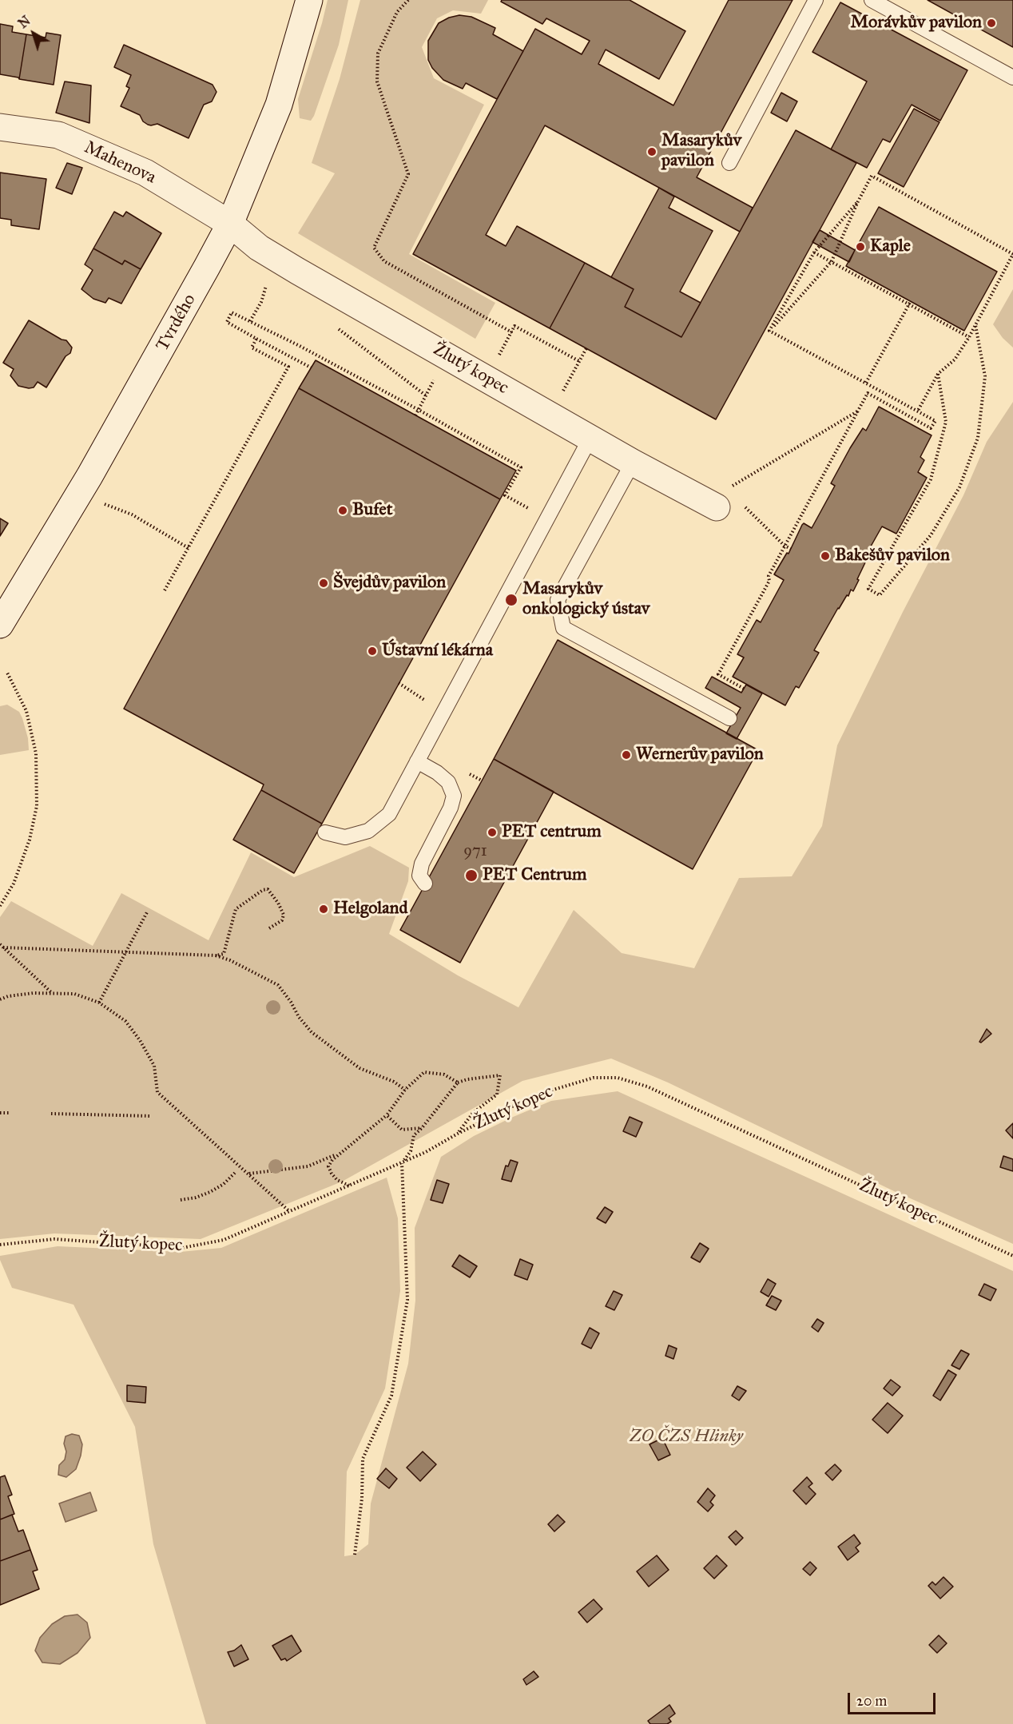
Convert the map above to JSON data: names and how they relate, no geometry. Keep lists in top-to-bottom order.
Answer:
{
  "streets": {
    "street": ["Mahenova", "Tvrdého", "Žlutý kopec"]
  },
  "crossings": [
    ["Mahenova", "Tvrdého"],
    ["Mahenova", "Žlutý kopec"],
    ["Tvrdého", "Žlutý kopec"]
  ],
  "parks": ["ZO ČZS Hlinky"],
  "places": [
    "Morávkův pavilon",
    "Masarykův pavilon",
    "Kaple",
    "Bufet",
    "Bakešův pavilon",
    "Švejdův pavilon",
    "Masarykův onkologický ústav",
    "Ústavní lékárna",
    "Wernerův pavilon",
    "PET centrum",
    "PET Centrum",
    "Helgoland"
  ],
  "house_numbers": ["971"],
  "scale_bar": "20 m",
  "north": "top left"
}
